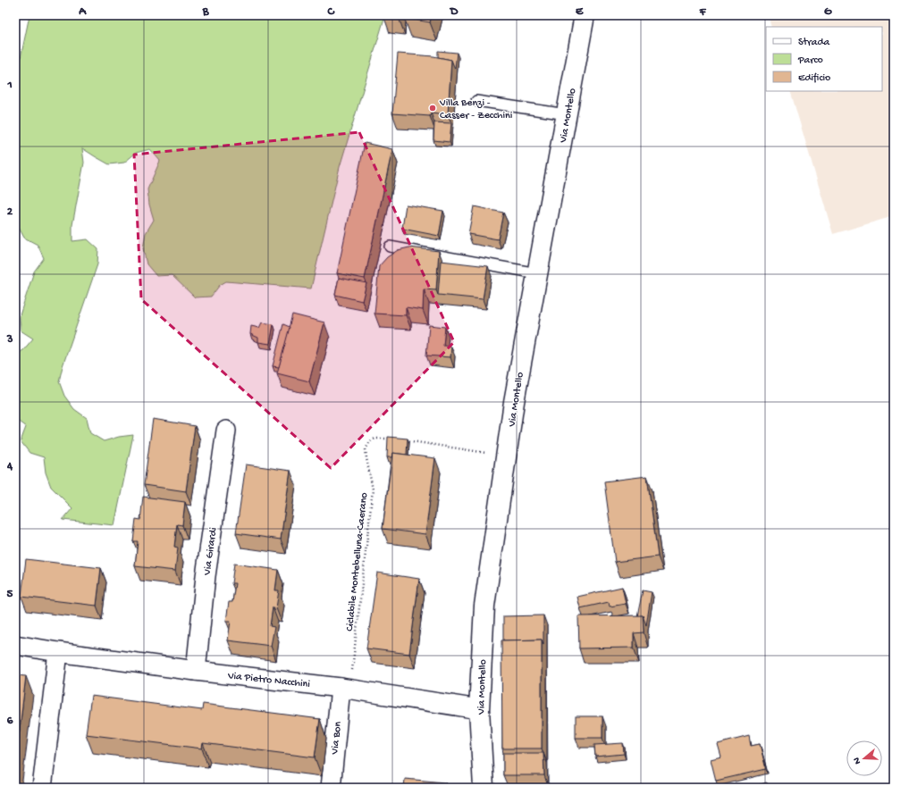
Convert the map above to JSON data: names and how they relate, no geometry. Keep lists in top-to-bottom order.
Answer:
{
  "streets": {
    "main road": ["Via Montello"],
    "street": ["Via Girardi", "Via Pietro Nacchini", "Via Bon"],
    "path": ["Ciclabile Montebelluna-Caerano"]
  },
  "crossings": [
    ["Via Montello", "Via Pietro Nacchini"],
    ["Via Girardi", "Via Pietro Nacchini"],
    ["Ciclabile Montebelluna-Caerano", "Via Pietro Nacchini"],
    ["Ciclabile Montebelluna-Caerano", "Via Bon"],
    ["Via Pietro Nacchini", "Via Bon"]
  ],
  "places": ["Villa Benzi - Casser - Zecchini"],
  "legend": ["Strada", "Parco", "Edificio"],
  "north": "left",
  "grid": {
    "columns": [
      "A",
      "B",
      "C",
      "D",
      "E",
      "F",
      "G"
    ],
    "rows": [
      "1",
      "2",
      "3",
      "4",
      "5",
      "6"
    ]
  }
}
